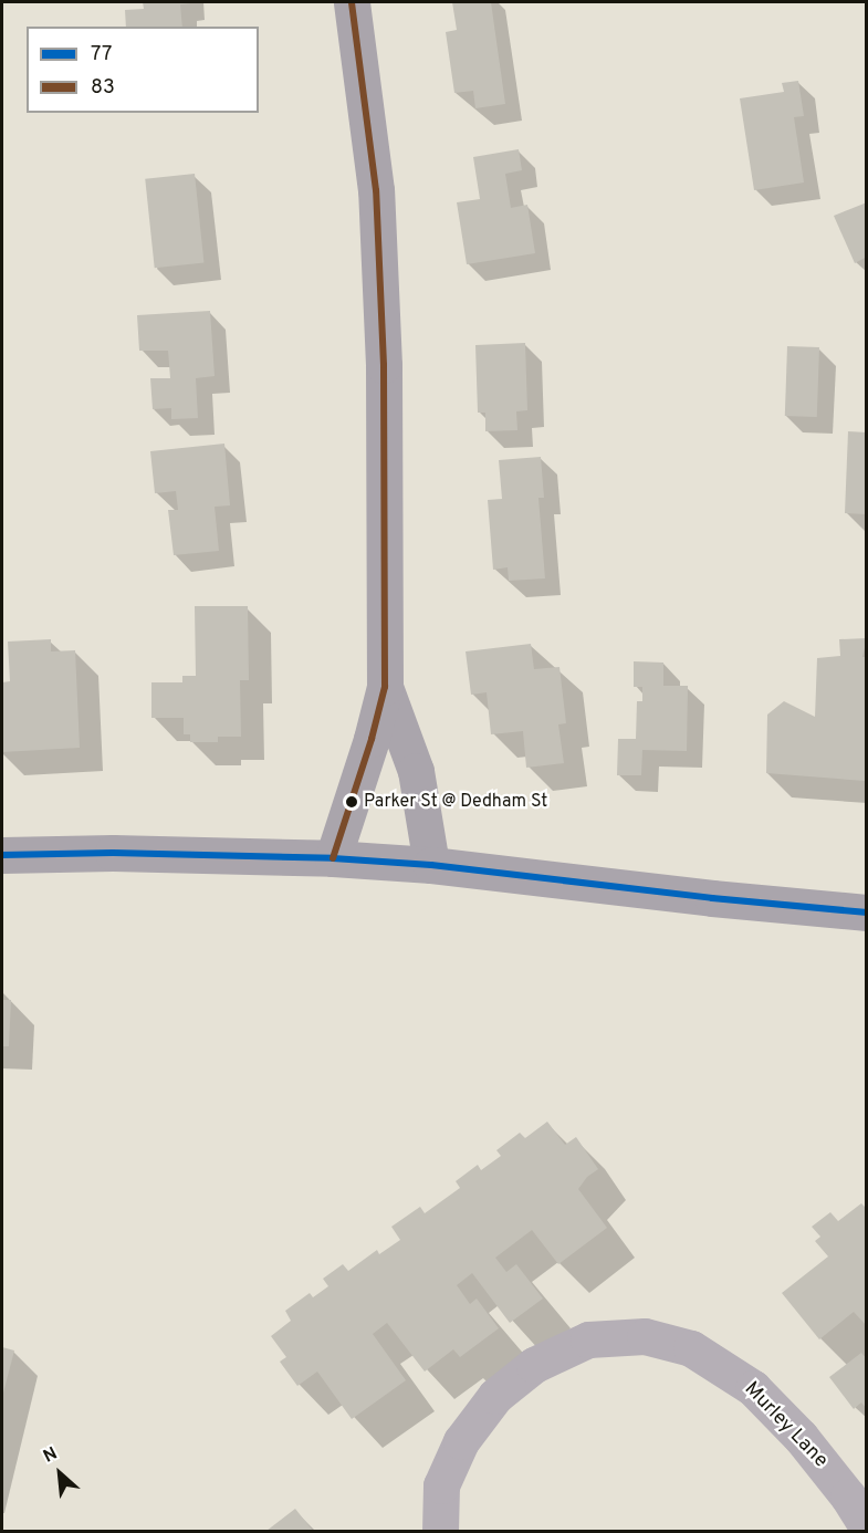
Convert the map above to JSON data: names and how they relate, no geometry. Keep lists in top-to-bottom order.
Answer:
{
  "streets": {
    "street": ["Murley Lane"]
  },
  "places": ["Parker St @ Dedham St"],
  "lines": ["transit line 83", "transit line 77"],
  "legend": ["77", "83"],
  "north": "top left"
}
